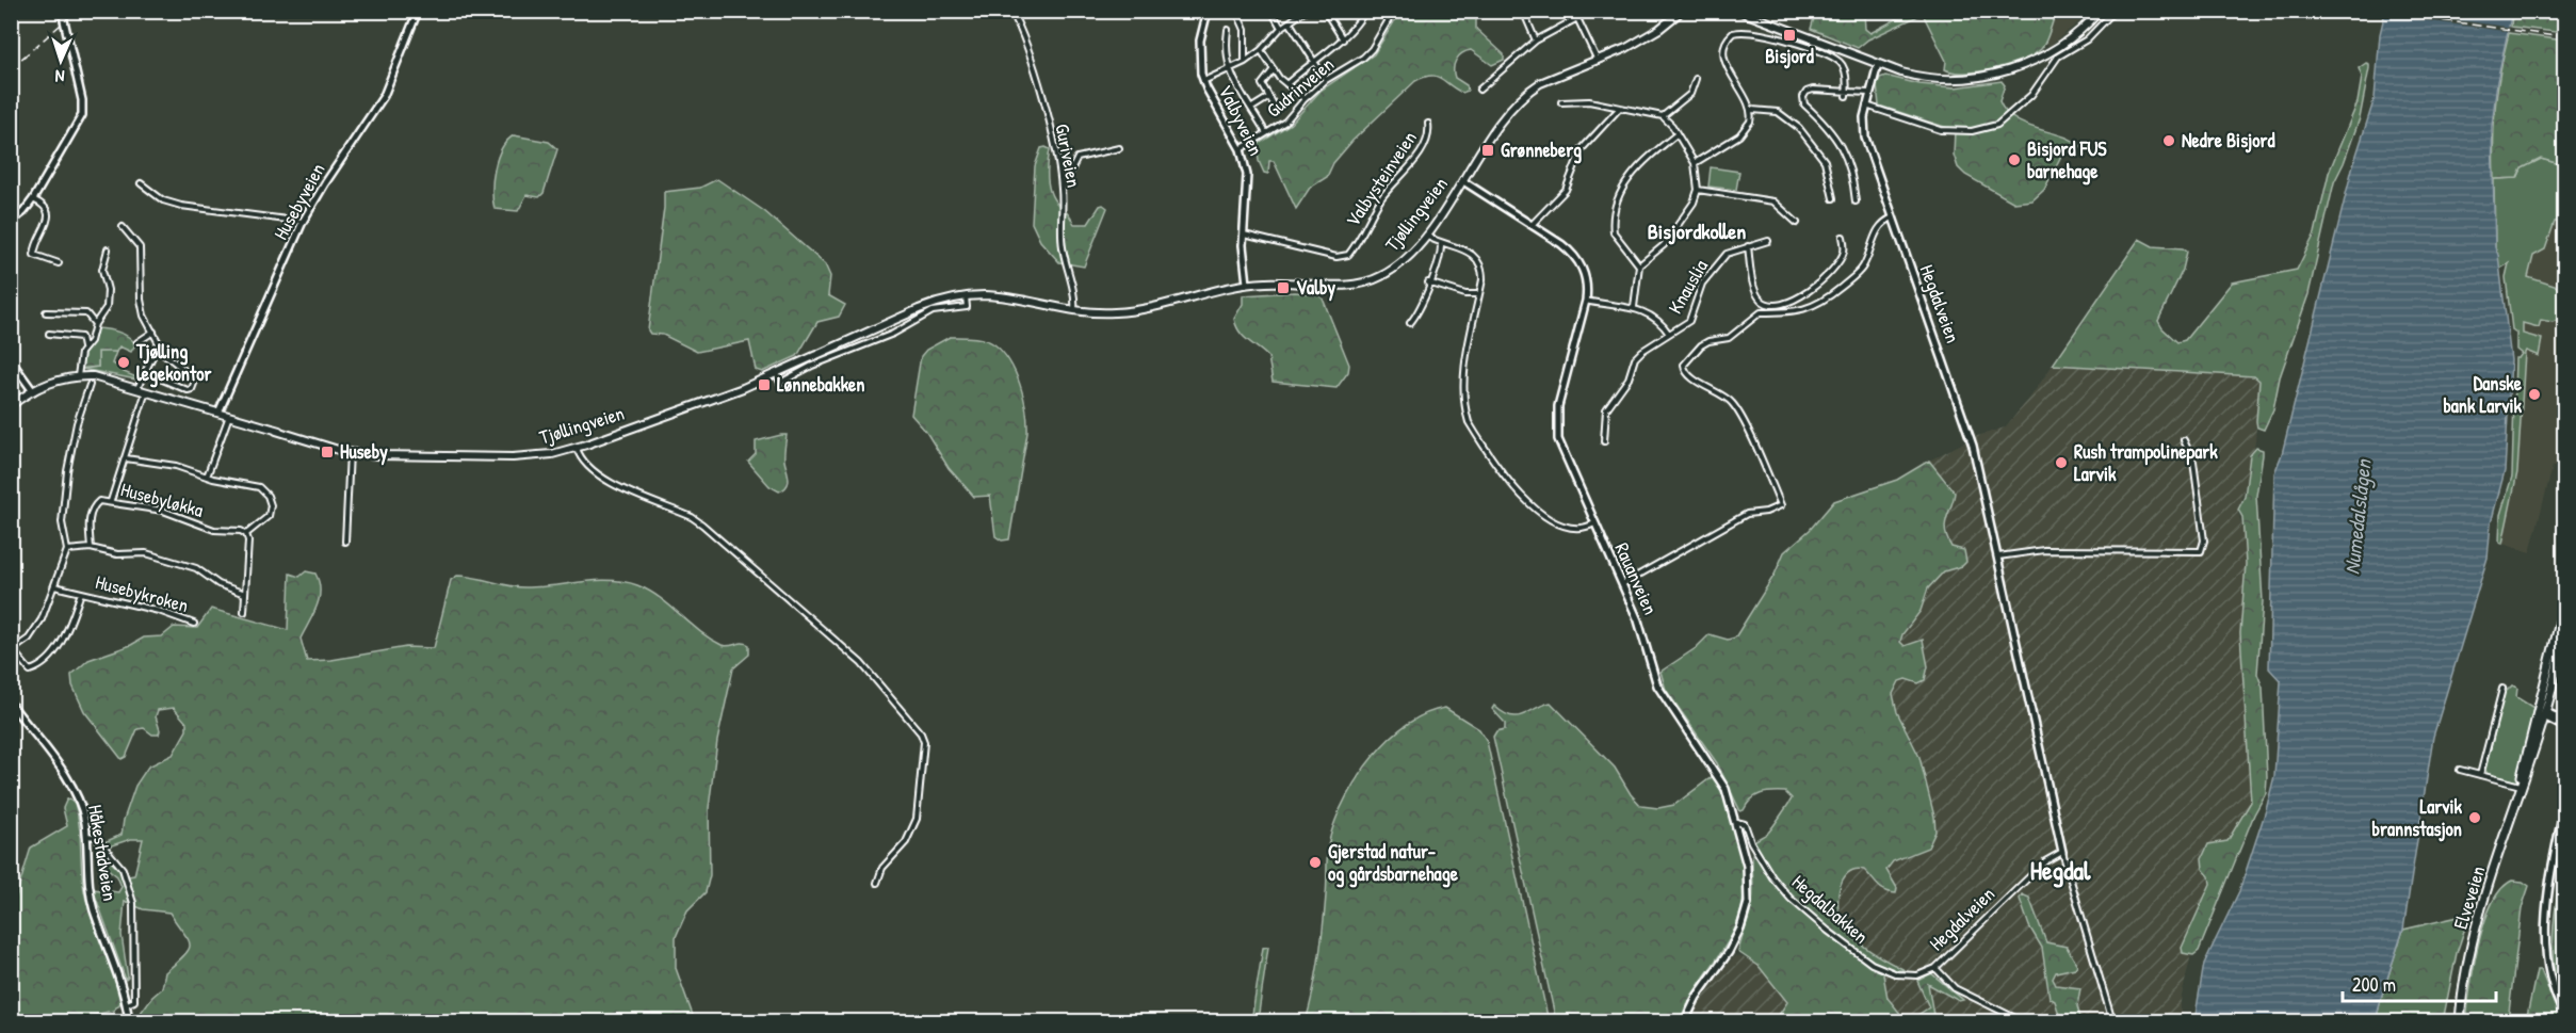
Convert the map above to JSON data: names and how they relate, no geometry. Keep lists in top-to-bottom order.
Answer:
{
  "streets": {
    "highway": ["Elveveien"],
    "main road": [
      "Valbyveien",
      "Husebyveien",
      "Tjøllingveien",
      "Hegdalveien",
      "Rauanveien",
      "Håkestadveien"
    ],
    "street": [
      "Gudrinveien",
      "Guriveien",
      "Valbysteinveien",
      "Knauslia",
      "Husebyløkka",
      "Husebykroken",
      "Hegdalbakken"
    ]
  },
  "crossings": [
    ["Gudrinveien", "Valbyveien"],
    ["Valbyveien", "Valbysteinveien"],
    ["Valbyveien", "Tjøllingveien"],
    ["Guriveien", "Tjøllingveien"],
    ["Husebyveien", "Tjøllingveien"],
    ["Tjøllingveien", "Rauanveien"],
    ["Hegdalveien", "Hegdalbakken"],
    ["Rauanveien", "Hegdalbakken"]
  ],
  "districts": ["Bisjordkollen", "Hegdal"],
  "water": ["Numedalslågen"],
  "places": {
    "transit": [
      "Bisjord",
      "Grønneberg",
      "Valby",
      "Lønnebakken",
      "Huseby"
    ],
    "other": [
      "Nedre Bisjord",
      "Bisjord FUS barnehage",
      "Tjølling legekontor",
      "Danske bank Larvik",
      "Rush trampolinepark Larvik",
      "Larvik brannstasjon",
      "Gjerstad natur- og gårdsbarnehage"
    ]
  },
  "scale_bar": "200 m",
  "north": "bottom"
}
